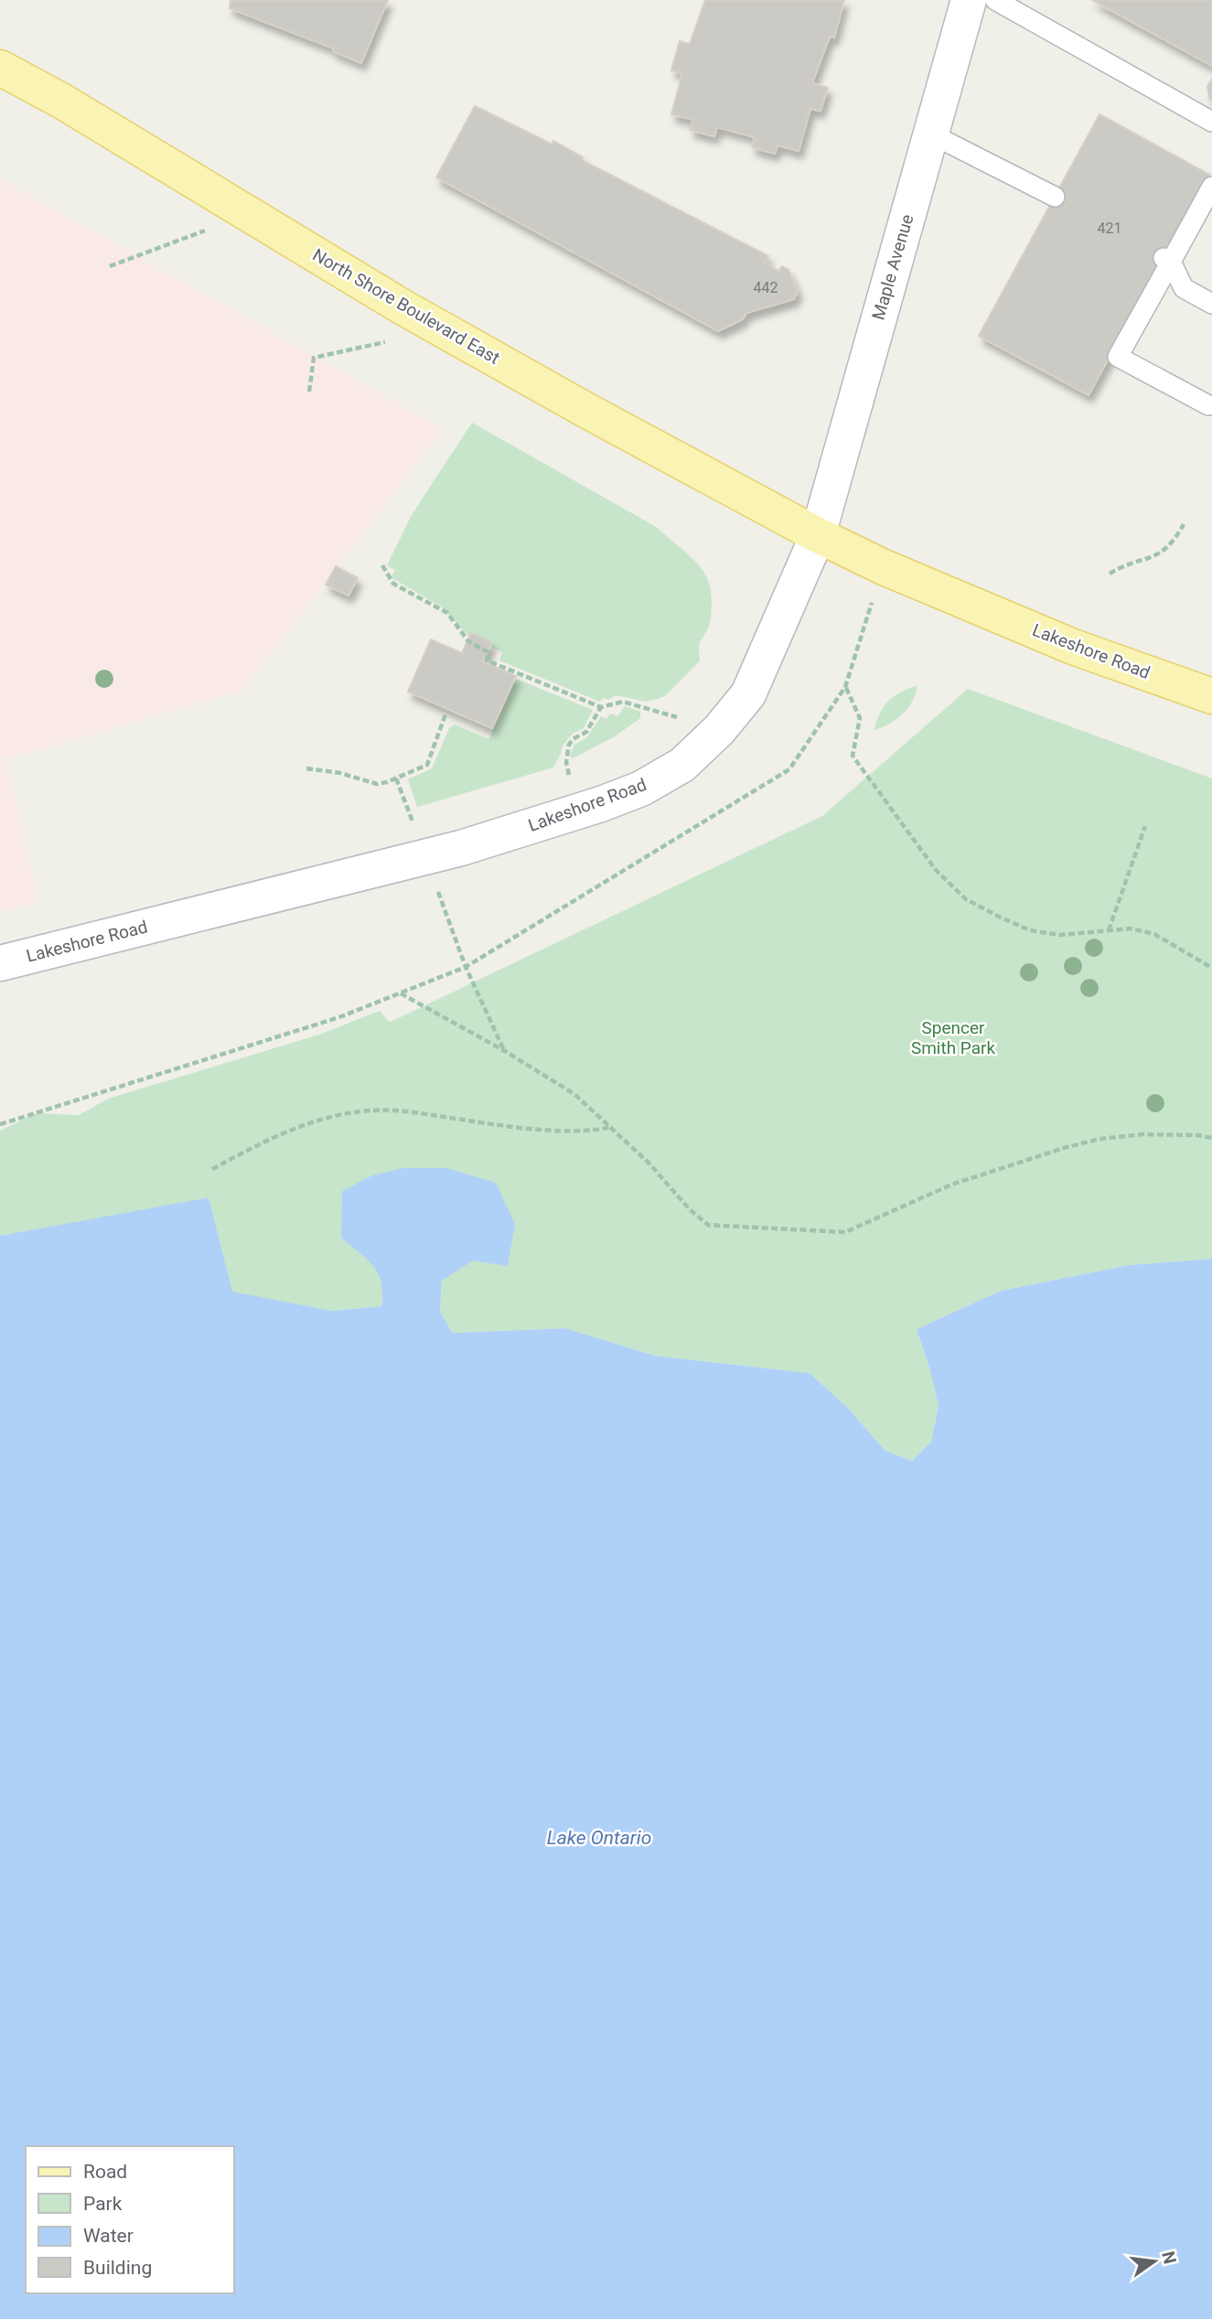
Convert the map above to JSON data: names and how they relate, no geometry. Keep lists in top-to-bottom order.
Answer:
{
  "streets": {
    "main road": ["Maple Avenue", "North Shore Boulevard East", "Lakeshore Road"]
  },
  "crossings": [
    ["Maple Avenue", "North Shore Boulevard East"],
    ["Maple Avenue", "Lakeshore Road"],
    ["North Shore Boulevard East", "Lakeshore Road"]
  ],
  "water": ["Lake Ontario"],
  "parks": ["Spencer Smith Park"],
  "house_numbers": ["421", "442"],
  "legend": [
    "Road",
    "Park",
    "Water",
    "Building"
  ],
  "north": "right"
}
